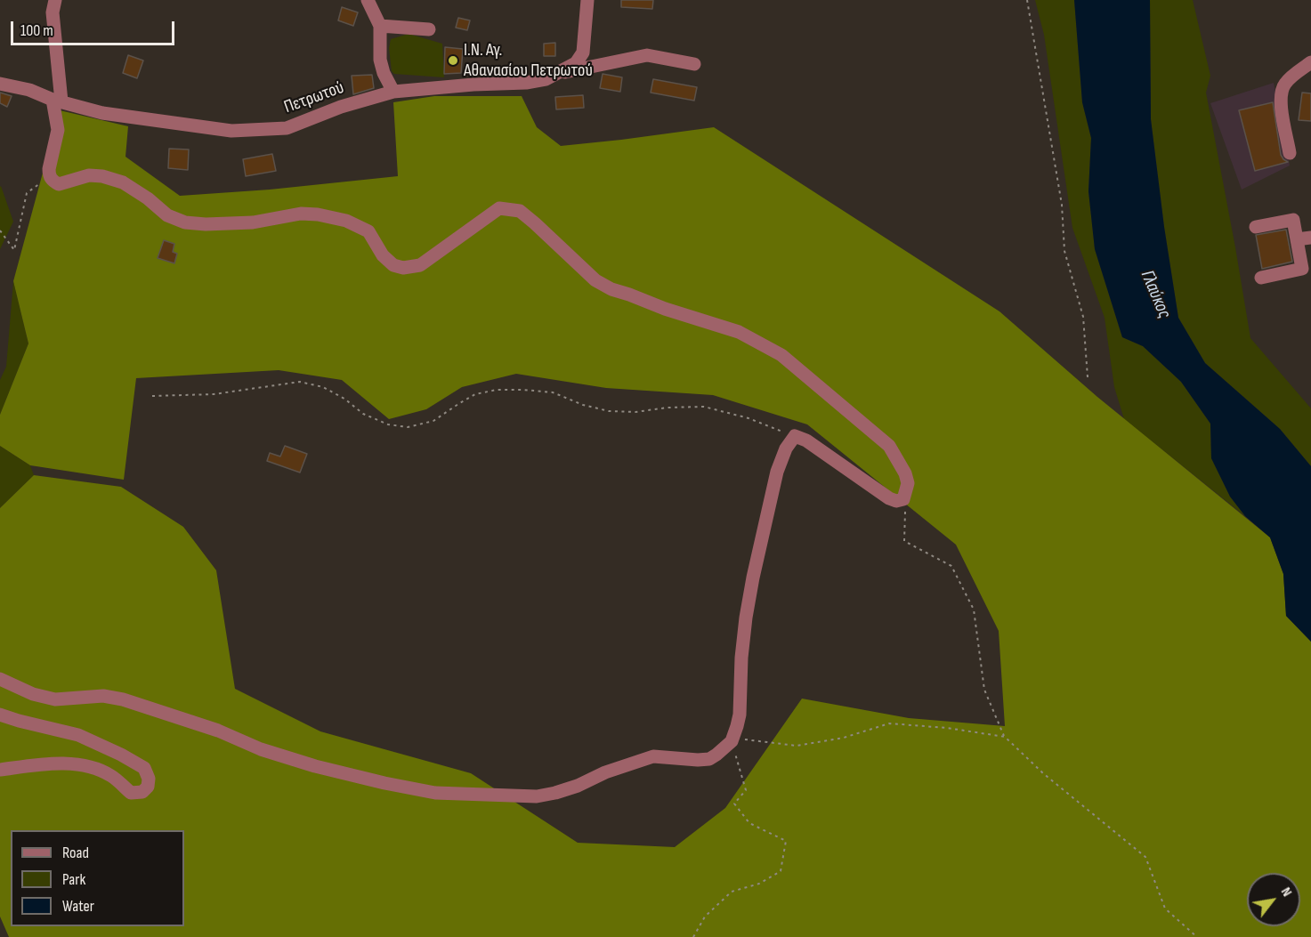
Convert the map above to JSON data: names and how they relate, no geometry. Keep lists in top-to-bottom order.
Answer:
{
  "streets": {
    "street": ["Πετρωτού"]
  },
  "water": ["Γλαύκος"],
  "places": ["Ι.Ν. Αγ. Αθανασίου Πετρωτού"],
  "legend": ["Road", "Park", "Water"],
  "scale_bar": "100 m",
  "north": "top right"
}
